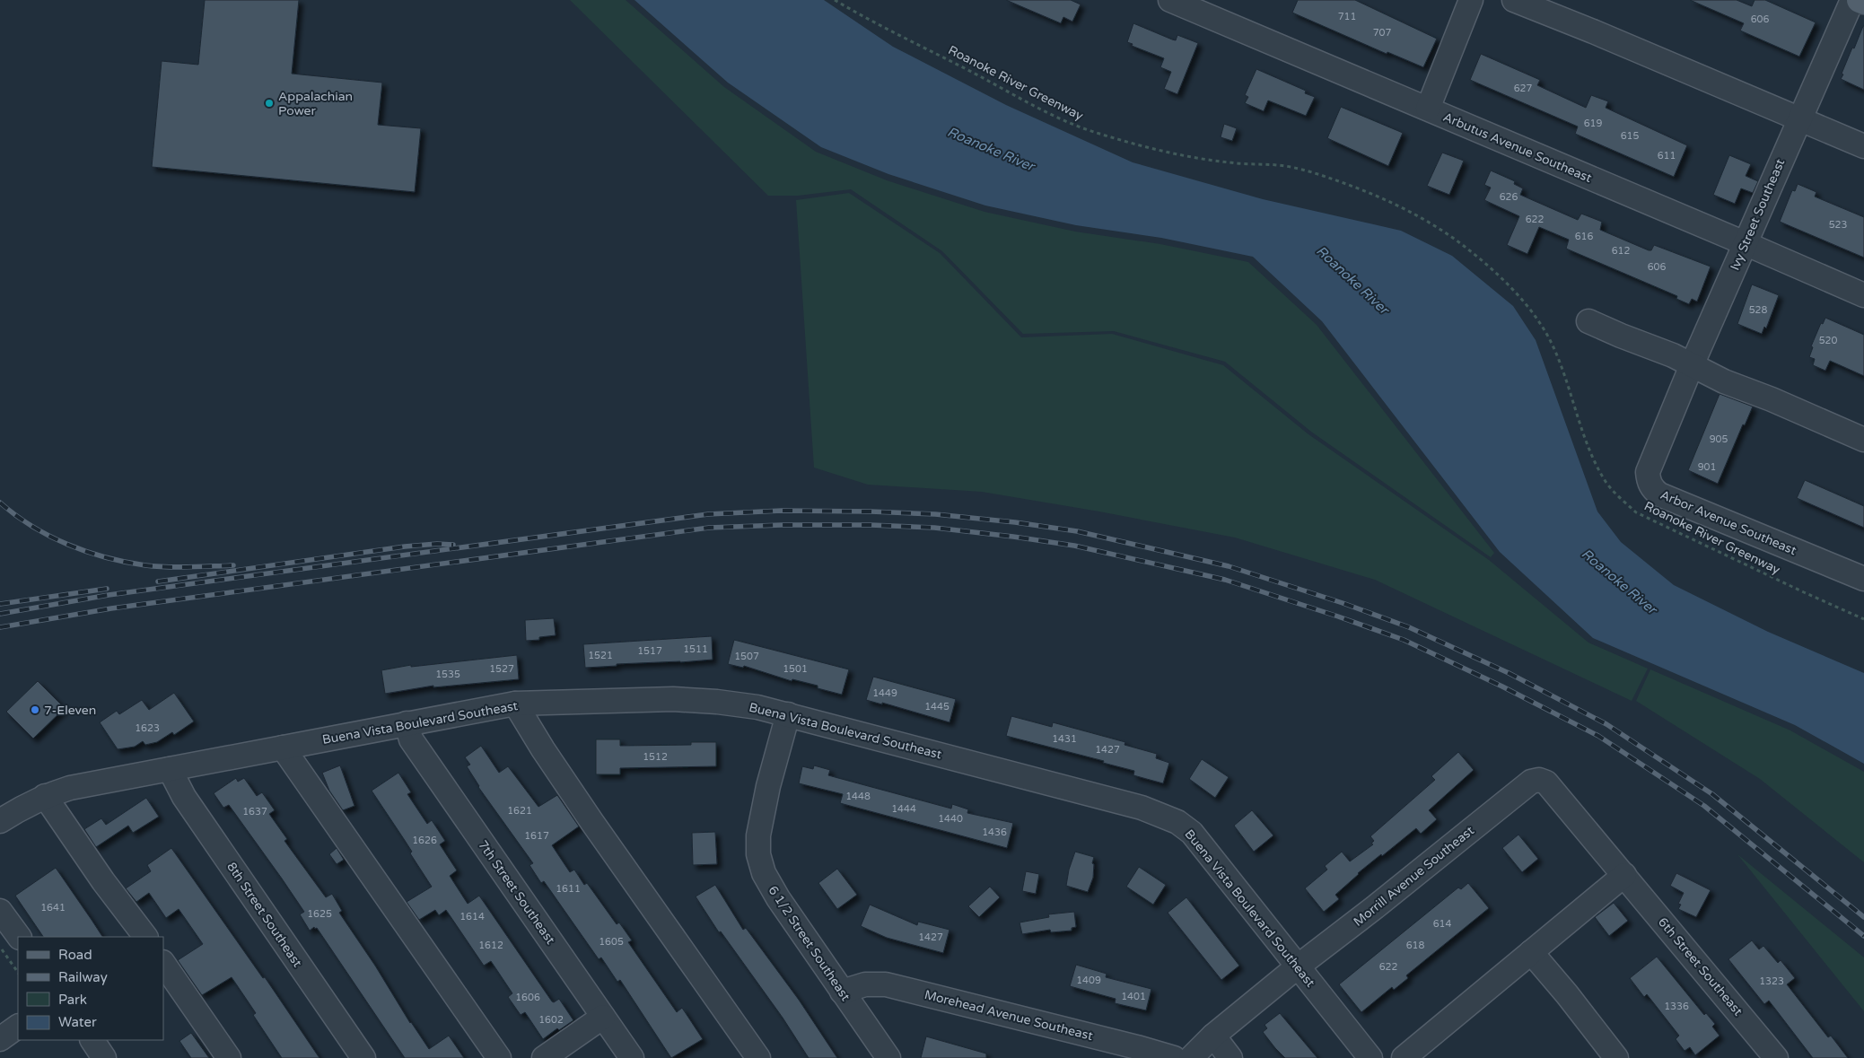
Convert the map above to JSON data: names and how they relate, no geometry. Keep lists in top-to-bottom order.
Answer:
{
  "streets": {
    "street": [
      "Arbutus Avenue Southeast",
      "Ivy Street Southeast",
      "Arbor Avenue Southeast",
      "Buena Vista Boulevard Southeast",
      "Morrill Avenue Southeast",
      "7th Street Southeast",
      "8th Street Southeast",
      "6 1/2 Street Southeast",
      "6th Street Southeast",
      "Morehead Avenue Southeast"
    ],
    "path": ["Roanoke River Greenway"]
  },
  "crossings": [
    ["Arbutus Avenue Southeast", "Ivy Street Southeast"],
    ["Ivy Street Southeast", "Arbor Avenue Southeast"],
    ["Buena Vista Boulevard Southeast", "Morrill Avenue Southeast"],
    ["Buena Vista Boulevard Southeast", "7th Street Southeast"],
    ["Buena Vista Boulevard Southeast", "8th Street Southeast"],
    ["Buena Vista Boulevard Southeast", "6 1/2 Street Southeast"],
    ["Morrill Avenue Southeast", "6th Street Southeast"],
    ["6 1/2 Street Southeast", "Morehead Avenue Southeast"]
  ],
  "water": ["Roanoke River"],
  "places": ["Appalachian Power", "7-Eleven"],
  "house_numbers": [
    "711",
    "606",
    "707",
    "627",
    "619",
    "615",
    "611",
    "626",
    "622",
    "523",
    "616",
    "612",
    "606",
    "528",
    "520",
    "905",
    "901",
    "1511",
    "1517",
    "1521",
    "1507",
    "1527",
    "1501",
    "1535",
    "1449",
    "1445",
    "1623",
    "1431",
    "1427",
    "1512",
    "1448",
    "1444",
    "1621",
    "1637",
    "1440",
    "1436",
    "1617",
    "1626",
    "1611",
    "1641",
    "1625",
    "1614",
    "614",
    "1427",
    "1605",
    "1612",
    "618",
    "622",
    "1409",
    "1323",
    "1401",
    "1606",
    "1336",
    "1602"
  ],
  "legend": [
    "Road",
    "Railway",
    "Park",
    "Water"
  ]
}
